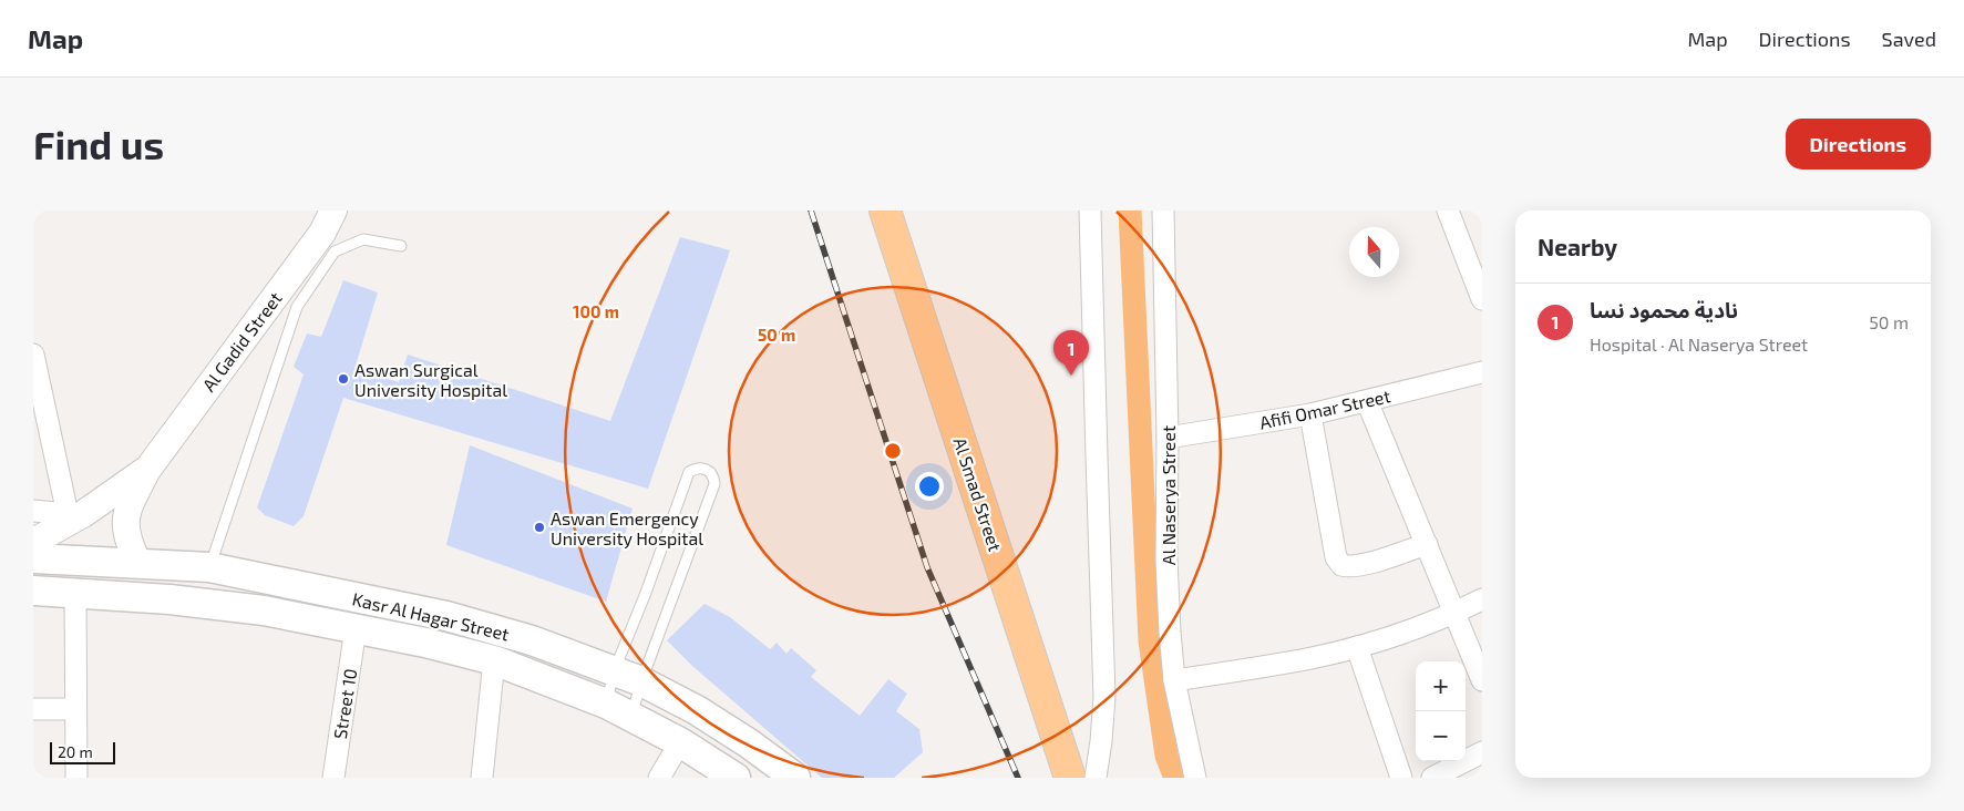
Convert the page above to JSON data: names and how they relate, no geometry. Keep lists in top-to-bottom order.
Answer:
{
  "streets": {
    "highway": ["Al Smad Street"],
    "main road": ["Kasr Al Hagar Street"],
    "street": [
      "Al Gadid Street",
      "Afifi Omar Street",
      "Al Naserya Street",
      "Street 10"
    ]
  },
  "crossings": [
    ["Al Gadid Street", "Kasr Al Hagar Street"],
    ["Afifi Omar Street", "Al Naserya Street"],
    ["Kasr Al Hagar Street", "Street 10"]
  ],
  "places": ["Aswan Surgical University Hospital", "Aswan Emergency University Hospital"],
  "scale_bar": "20 m",
  "north": "top",
  "page": {
    "header": "Map",
    "nav": ["Map", "Directions", "Saved"],
    "buttons": "Directions",
    "title": "Find us",
    "heading": "Nearby",
    "list": [
      {
        "mark": "1",
        "name": "نادية محمود نسا",
        "note": "Hospital · Al Naserya Street",
        "value": "50 m"
      }
    ],
    "pins": "1",
    "map_buttons": ["+", "−"],
    "scale": "20 m"
  },
  "rings": ["100 m", "50 m"]
}
